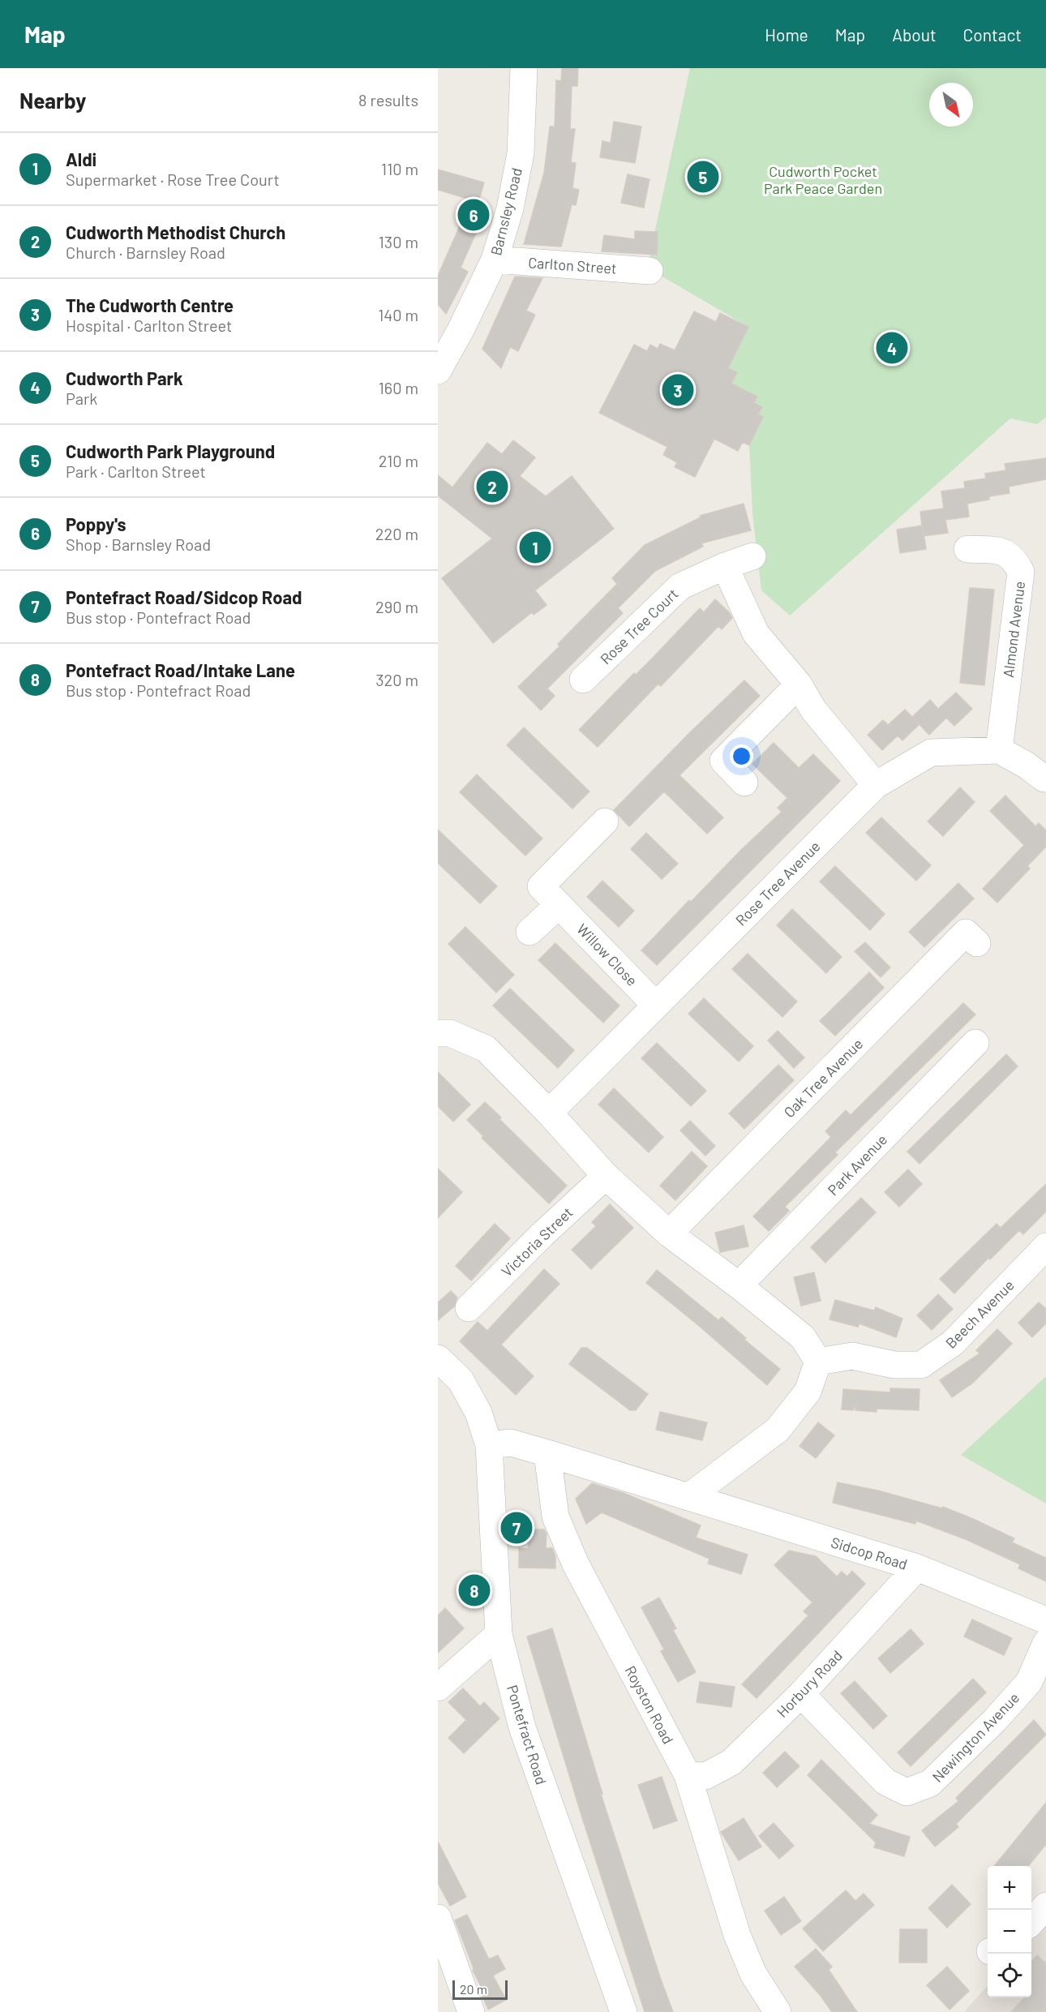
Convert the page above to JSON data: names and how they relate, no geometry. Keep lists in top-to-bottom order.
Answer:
{
  "streets": {
    "street": [
      "Barnsley Road",
      "Carlton Street",
      "Rose Tree Court",
      "Almond Avenue",
      "Rose Tree Avenue",
      "Willow Close",
      "Oak Tree Avenue",
      "Park Avenue",
      "Victoria Street",
      "Beech Avenue",
      "Sidcop Road",
      "Horbury Road",
      "Royston Road",
      "Pontefract Road",
      "Newington Avenue"
    ]
  },
  "crossings": [
    ["Barnsley Road", "Carlton Street"],
    ["Almond Avenue", "Rose Tree Avenue"],
    ["Rose Tree Avenue", "Willow Close"],
    ["Sidcop Road", "Horbury Road"],
    ["Sidcop Road", "Royston Road"],
    ["Horbury Road", "Royston Road"],
    ["Horbury Road", "Newington Avenue"]
  ],
  "parks": ["Cudworth Pocket Park Peace Garden"],
  "scale_bar": "20 m",
  "north": "bottom right",
  "page": {
    "header": "Map",
    "nav": [
      "Home",
      "Map",
      "About",
      "Contact"
    ],
    "heading": ["Nearby", "8 results"],
    "list": [
      {
        "mark": "1",
        "name": "Aldi",
        "note": "Supermarket · Rose Tree Court",
        "value": "110 m"
      },
      {
        "mark": "2",
        "name": "Cudworth Methodist Church",
        "note": "Church · Barnsley Road",
        "value": "130 m"
      },
      {
        "mark": "3",
        "name": "The Cudworth Centre",
        "note": "Hospital · Carlton Street",
        "value": "140 m"
      },
      {
        "mark": "4",
        "name": "Cudworth Park",
        "note": "Park",
        "value": "160 m"
      },
      {
        "mark": "5",
        "name": "Cudworth Park Playground",
        "note": "Park · Carlton Street",
        "value": "210 m"
      },
      {
        "mark": "6",
        "name": "Poppy's",
        "note": "Shop · Barnsley Road",
        "value": "220 m"
      },
      {
        "mark": "7",
        "name": "Pontefract Road/Sidcop Road",
        "note": "Bus stop · Pontefract Road",
        "value": "290 m"
      },
      {
        "mark": "8",
        "name": "Pontefract Road/Intake Lane",
        "note": "Bus stop · Pontefract Road",
        "value": "320 m"
      }
    ],
    "pins": [
      "5",
      "6",
      "4",
      "3",
      "2",
      "1",
      "7",
      "8"
    ],
    "map_buttons": ["+", "−"],
    "scale": "20 m"
  }
}
